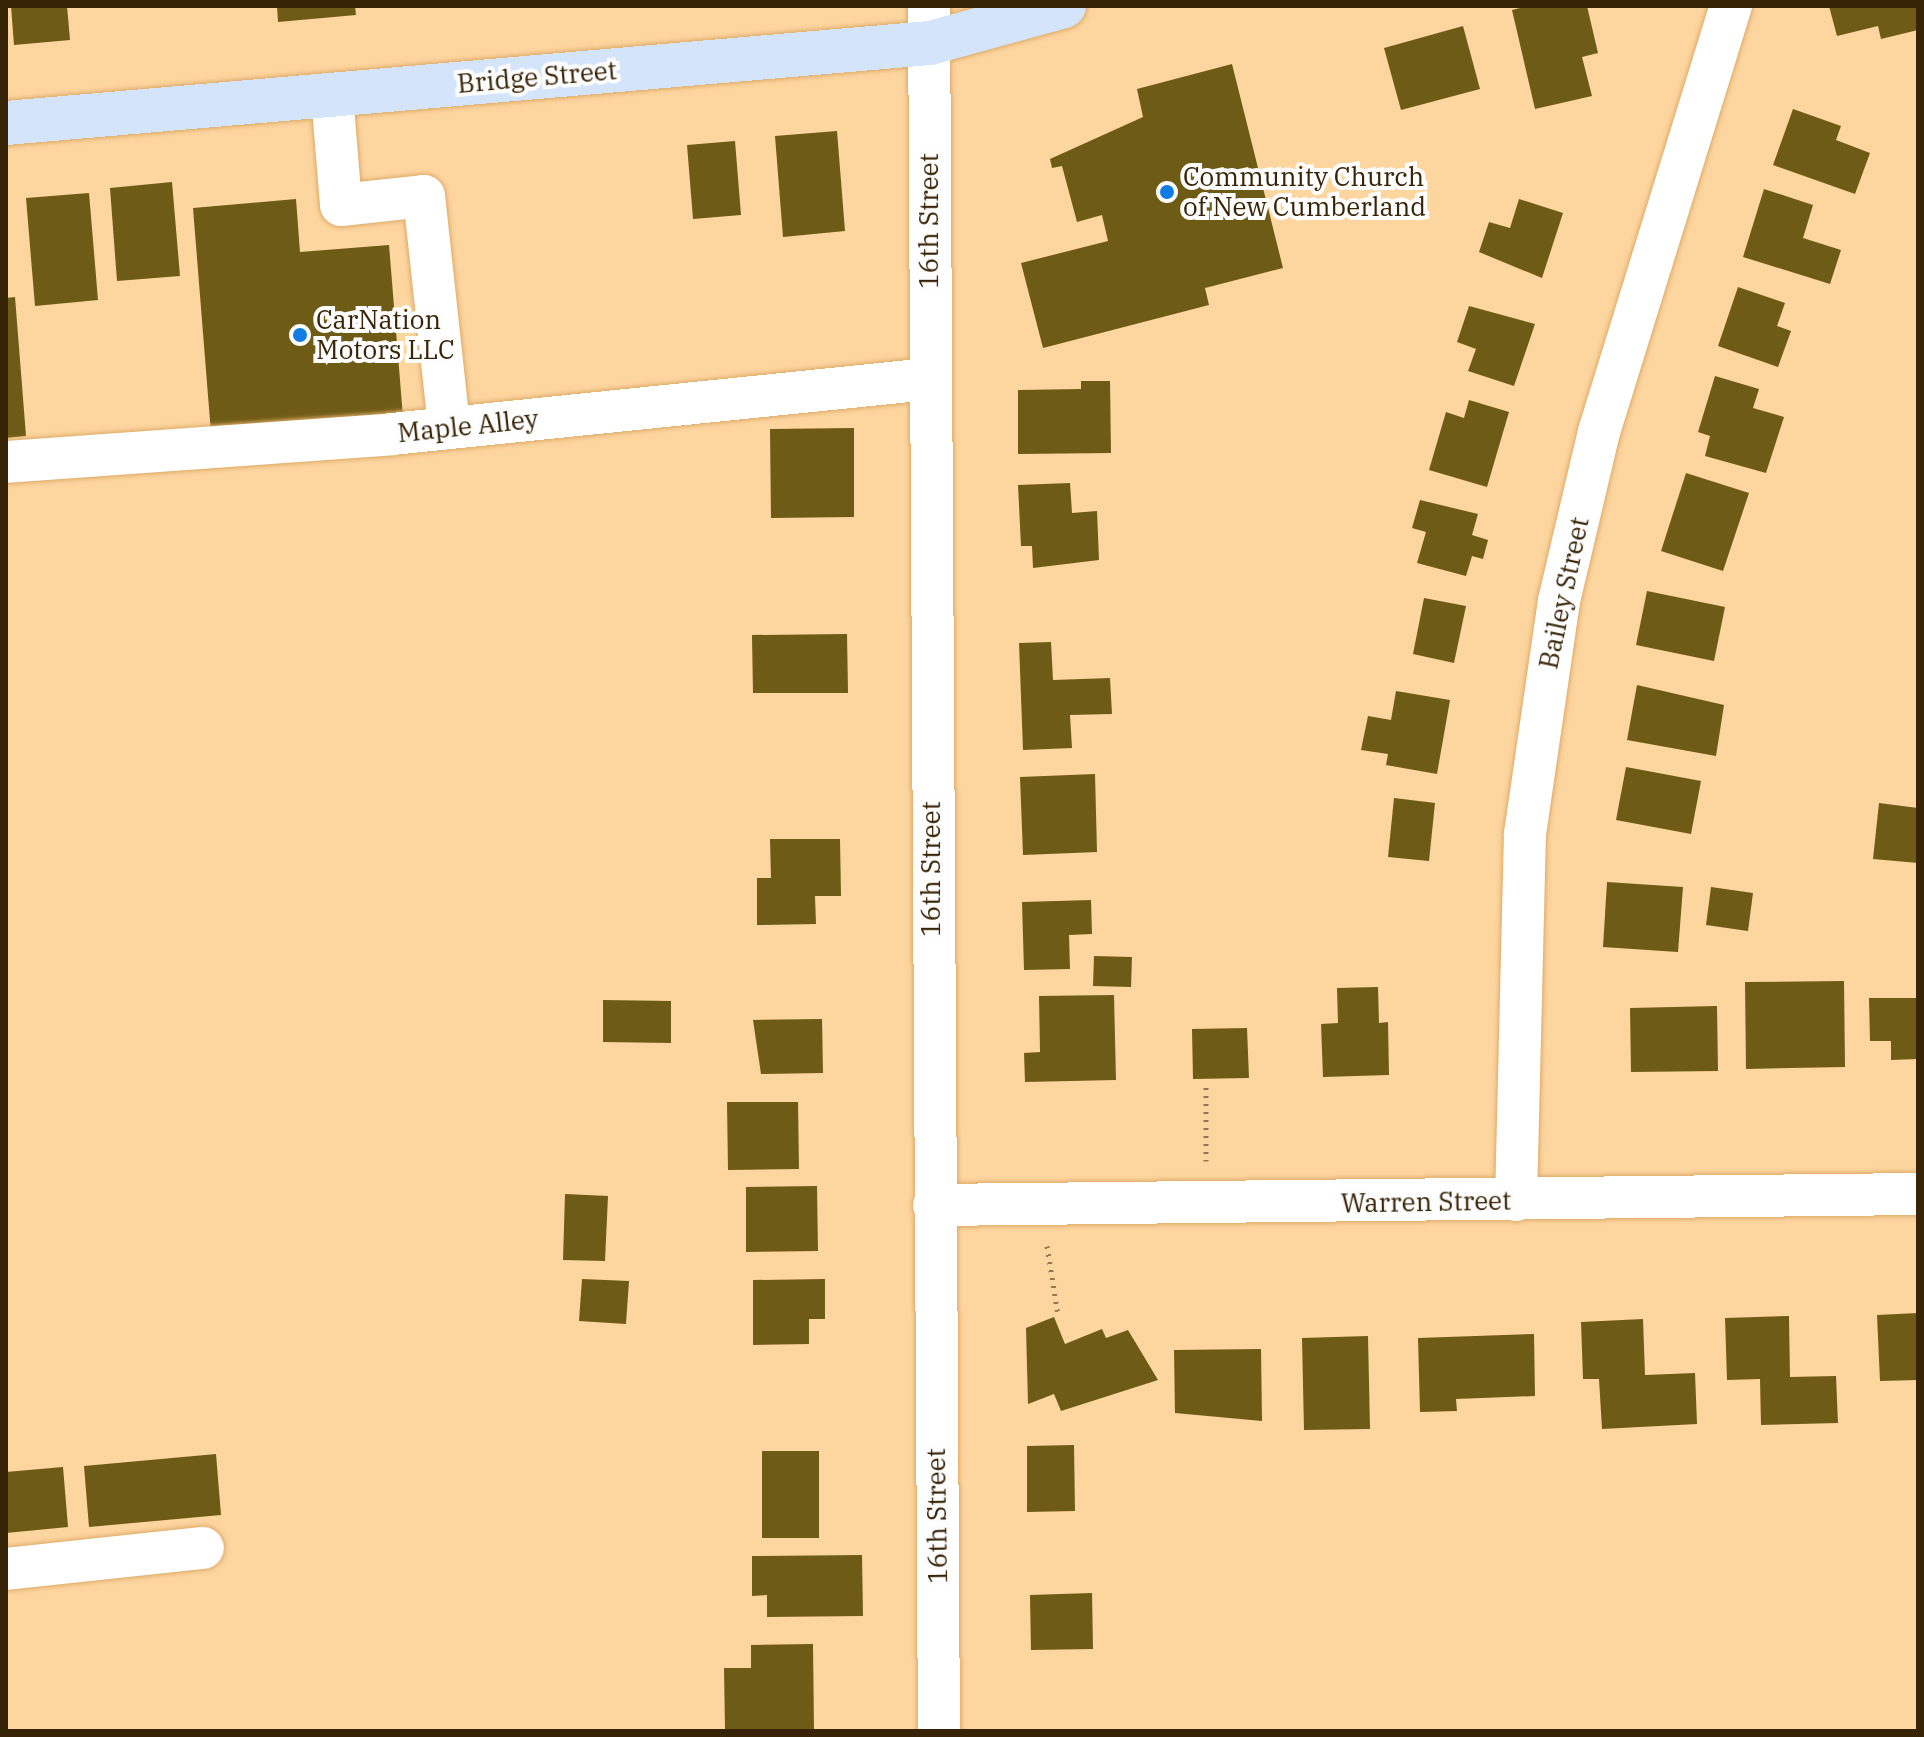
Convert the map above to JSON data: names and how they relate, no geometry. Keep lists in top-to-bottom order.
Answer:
{
  "streets": {
    "main road": ["Bridge Street"],
    "street": [
      "16th Street",
      "Maple Alley",
      "Bailey Street",
      "Warren Street"
    ]
  },
  "crossings": [
    ["Bridge Street", "16th Street"],
    ["16th Street", "Maple Alley"],
    ["16th Street", "Warren Street"],
    ["Bailey Street", "Warren Street"]
  ],
  "places": ["Community Church of New Cumberland", "CarNation Motors LLC"]
}
